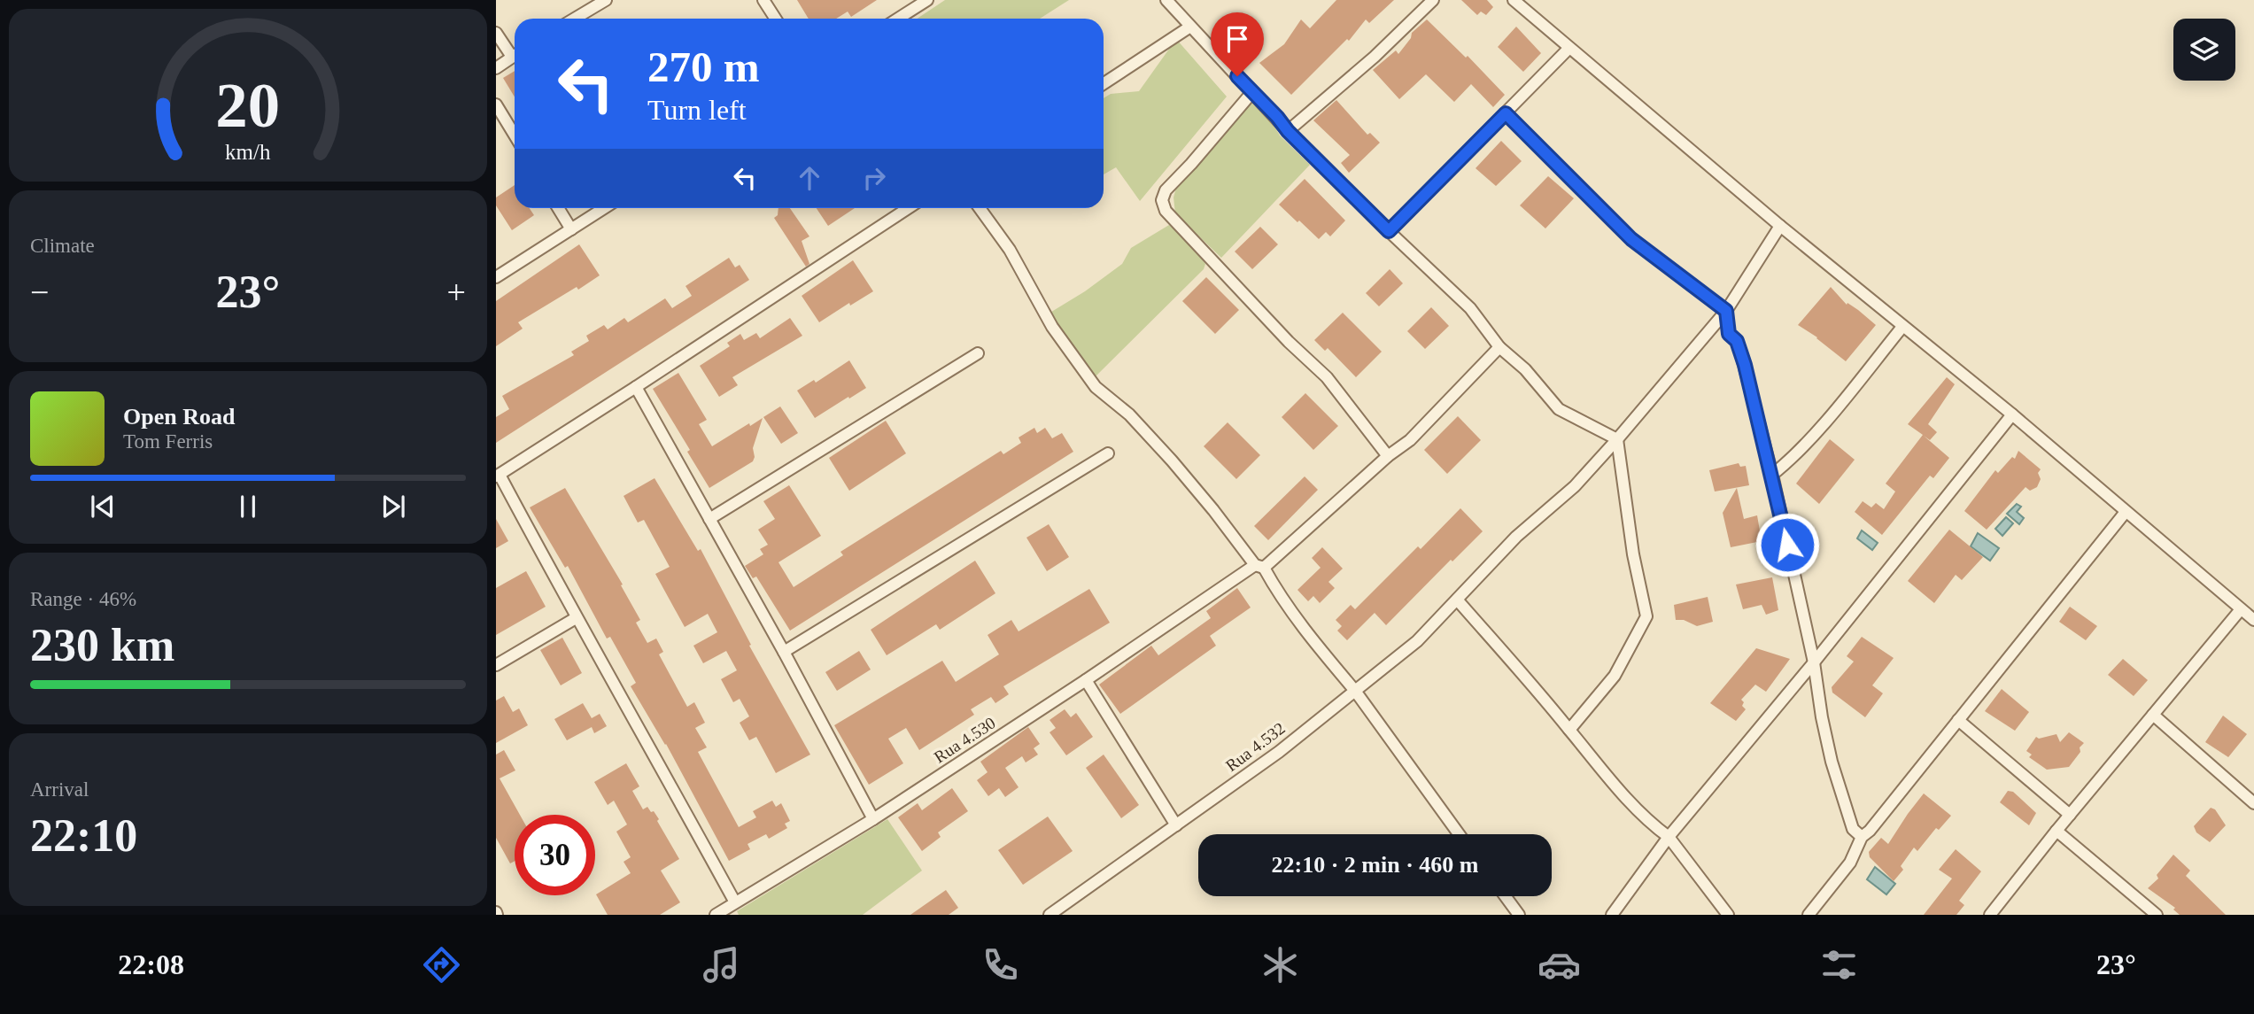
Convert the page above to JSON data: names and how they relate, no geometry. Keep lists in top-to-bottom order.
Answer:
{
  "streets": {
    "street": ["Rua 4.530", "Rua 4.532"]
  },
  "page": {
    "turn": ["270 m", "Turn left"],
    "tile": [
      "Climate",
      ["Range · 46%", "230 km"],
      ["Arrival", "22:10"]
    ],
    "heat": ["−", "23°", "+"],
    "song": ["Open Road", "Tom Ferris"],
    "limit": "30",
    "trip": "22:10 · 2 min · 460 m",
    "tabs": ["22:08", "23°"],
    "gauge": ["20", "km/h"]
  }
}
